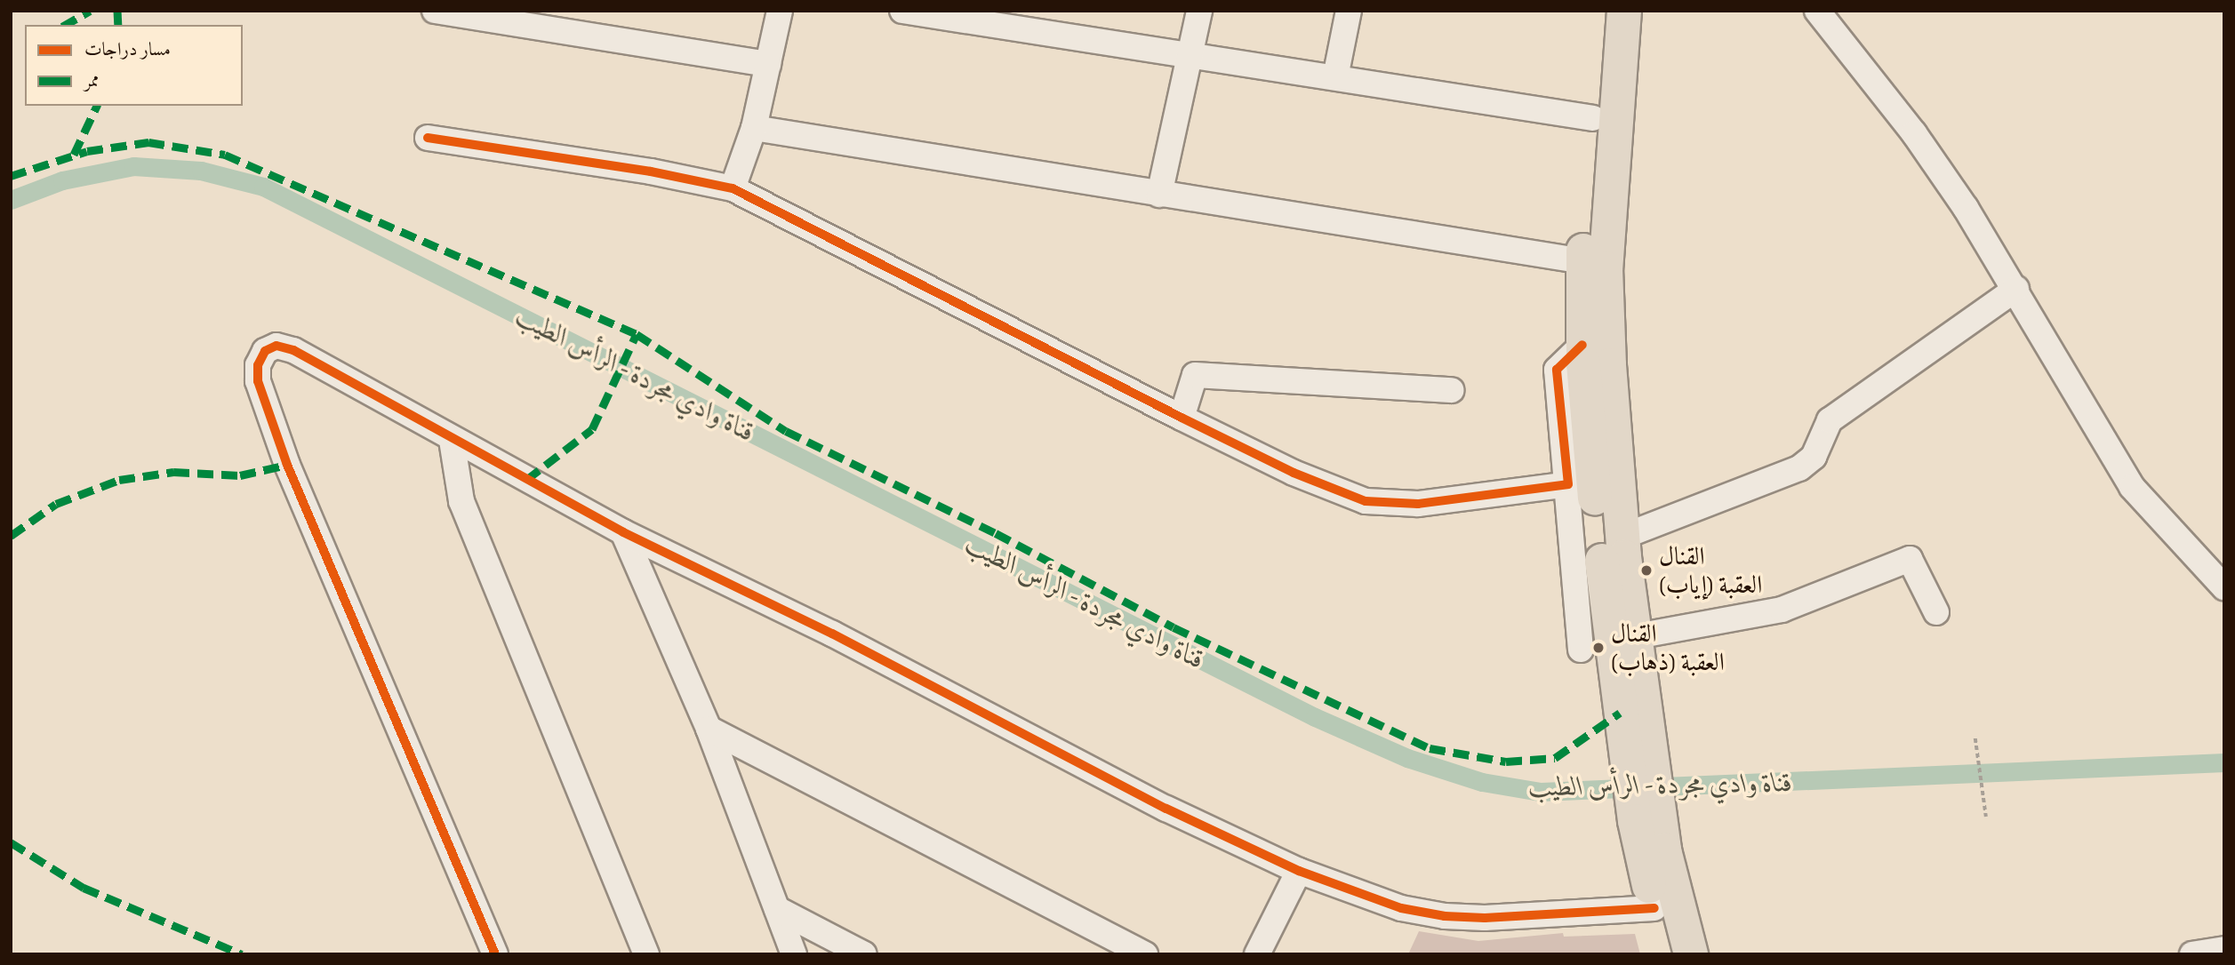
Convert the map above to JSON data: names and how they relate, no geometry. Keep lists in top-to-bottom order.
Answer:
{
  "water": ["قناة وادي مجردة - الرأس الطيب"],
  "places": ["القنال العقبة (إياب)", "القنال العقبة (ذهاب)"],
  "legend": ["مسار دراجات", "ممر"]
}
